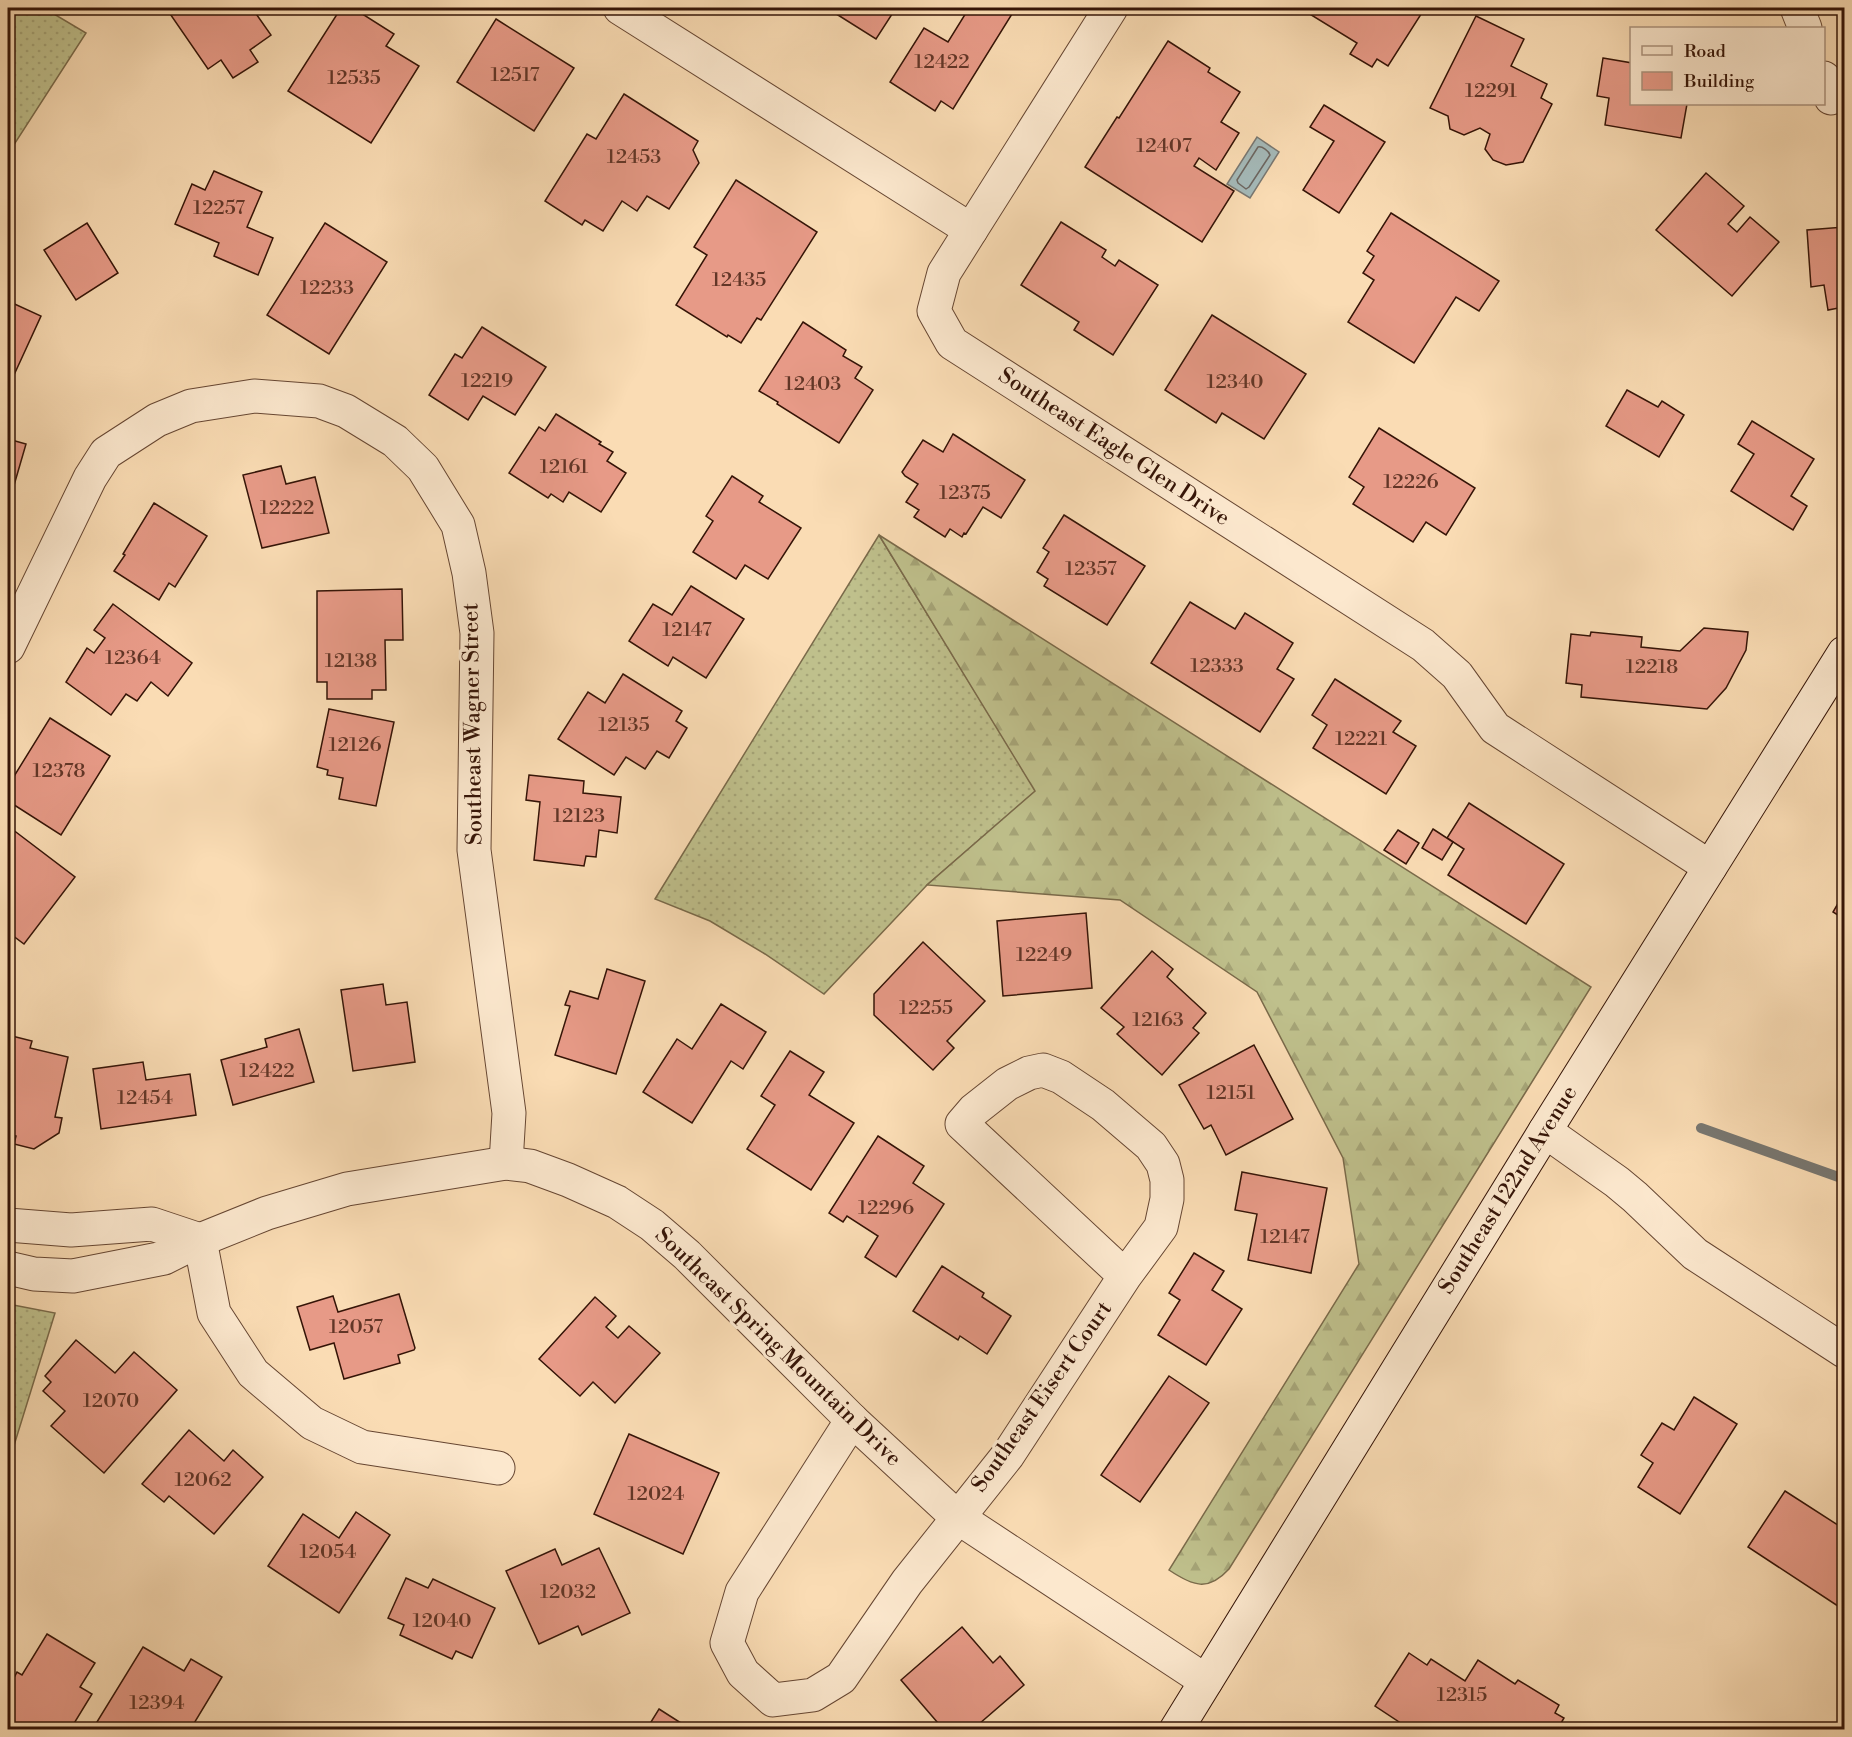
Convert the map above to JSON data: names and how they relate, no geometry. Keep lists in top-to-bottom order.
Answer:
{
  "streets": {
    "street": [
      "Southeast Eagle Glen Drive",
      "Southeast Wagner Street",
      "Southeast 122nd Avenue",
      "Southeast Spring Mountain Drive",
      "Southeast Eisert Court"
    ]
  },
  "crossings": [
    ["Southeast Eagle Glen Drive", "Southeast 122nd Avenue"],
    ["Southeast Wagner Street", "Southeast Spring Mountain Drive"],
    ["Southeast 122nd Avenue", "Southeast Spring Mountain Drive"],
    ["Southeast Spring Mountain Drive", "Southeast Eisert Court"]
  ],
  "house_numbers": [
    "12422",
    "12517",
    "12535",
    "12291",
    "12407",
    "12453",
    "12257",
    "12435",
    "12233",
    "12219",
    "12340",
    "12403",
    "12161",
    "12226",
    "12375",
    "12222",
    "12357",
    "12147",
    "12364",
    "12138",
    "12333",
    "12218",
    "12135",
    "12221",
    "12126",
    "12378",
    "12123",
    "12249",
    "12255",
    "12163",
    "12422",
    "12151",
    "12454",
    "12296",
    "12147",
    "12057",
    "12070",
    "12062",
    "12024",
    "12054",
    "12032",
    "12040",
    "12315",
    "12394"
  ],
  "legend": ["Road", "Building"]
}
